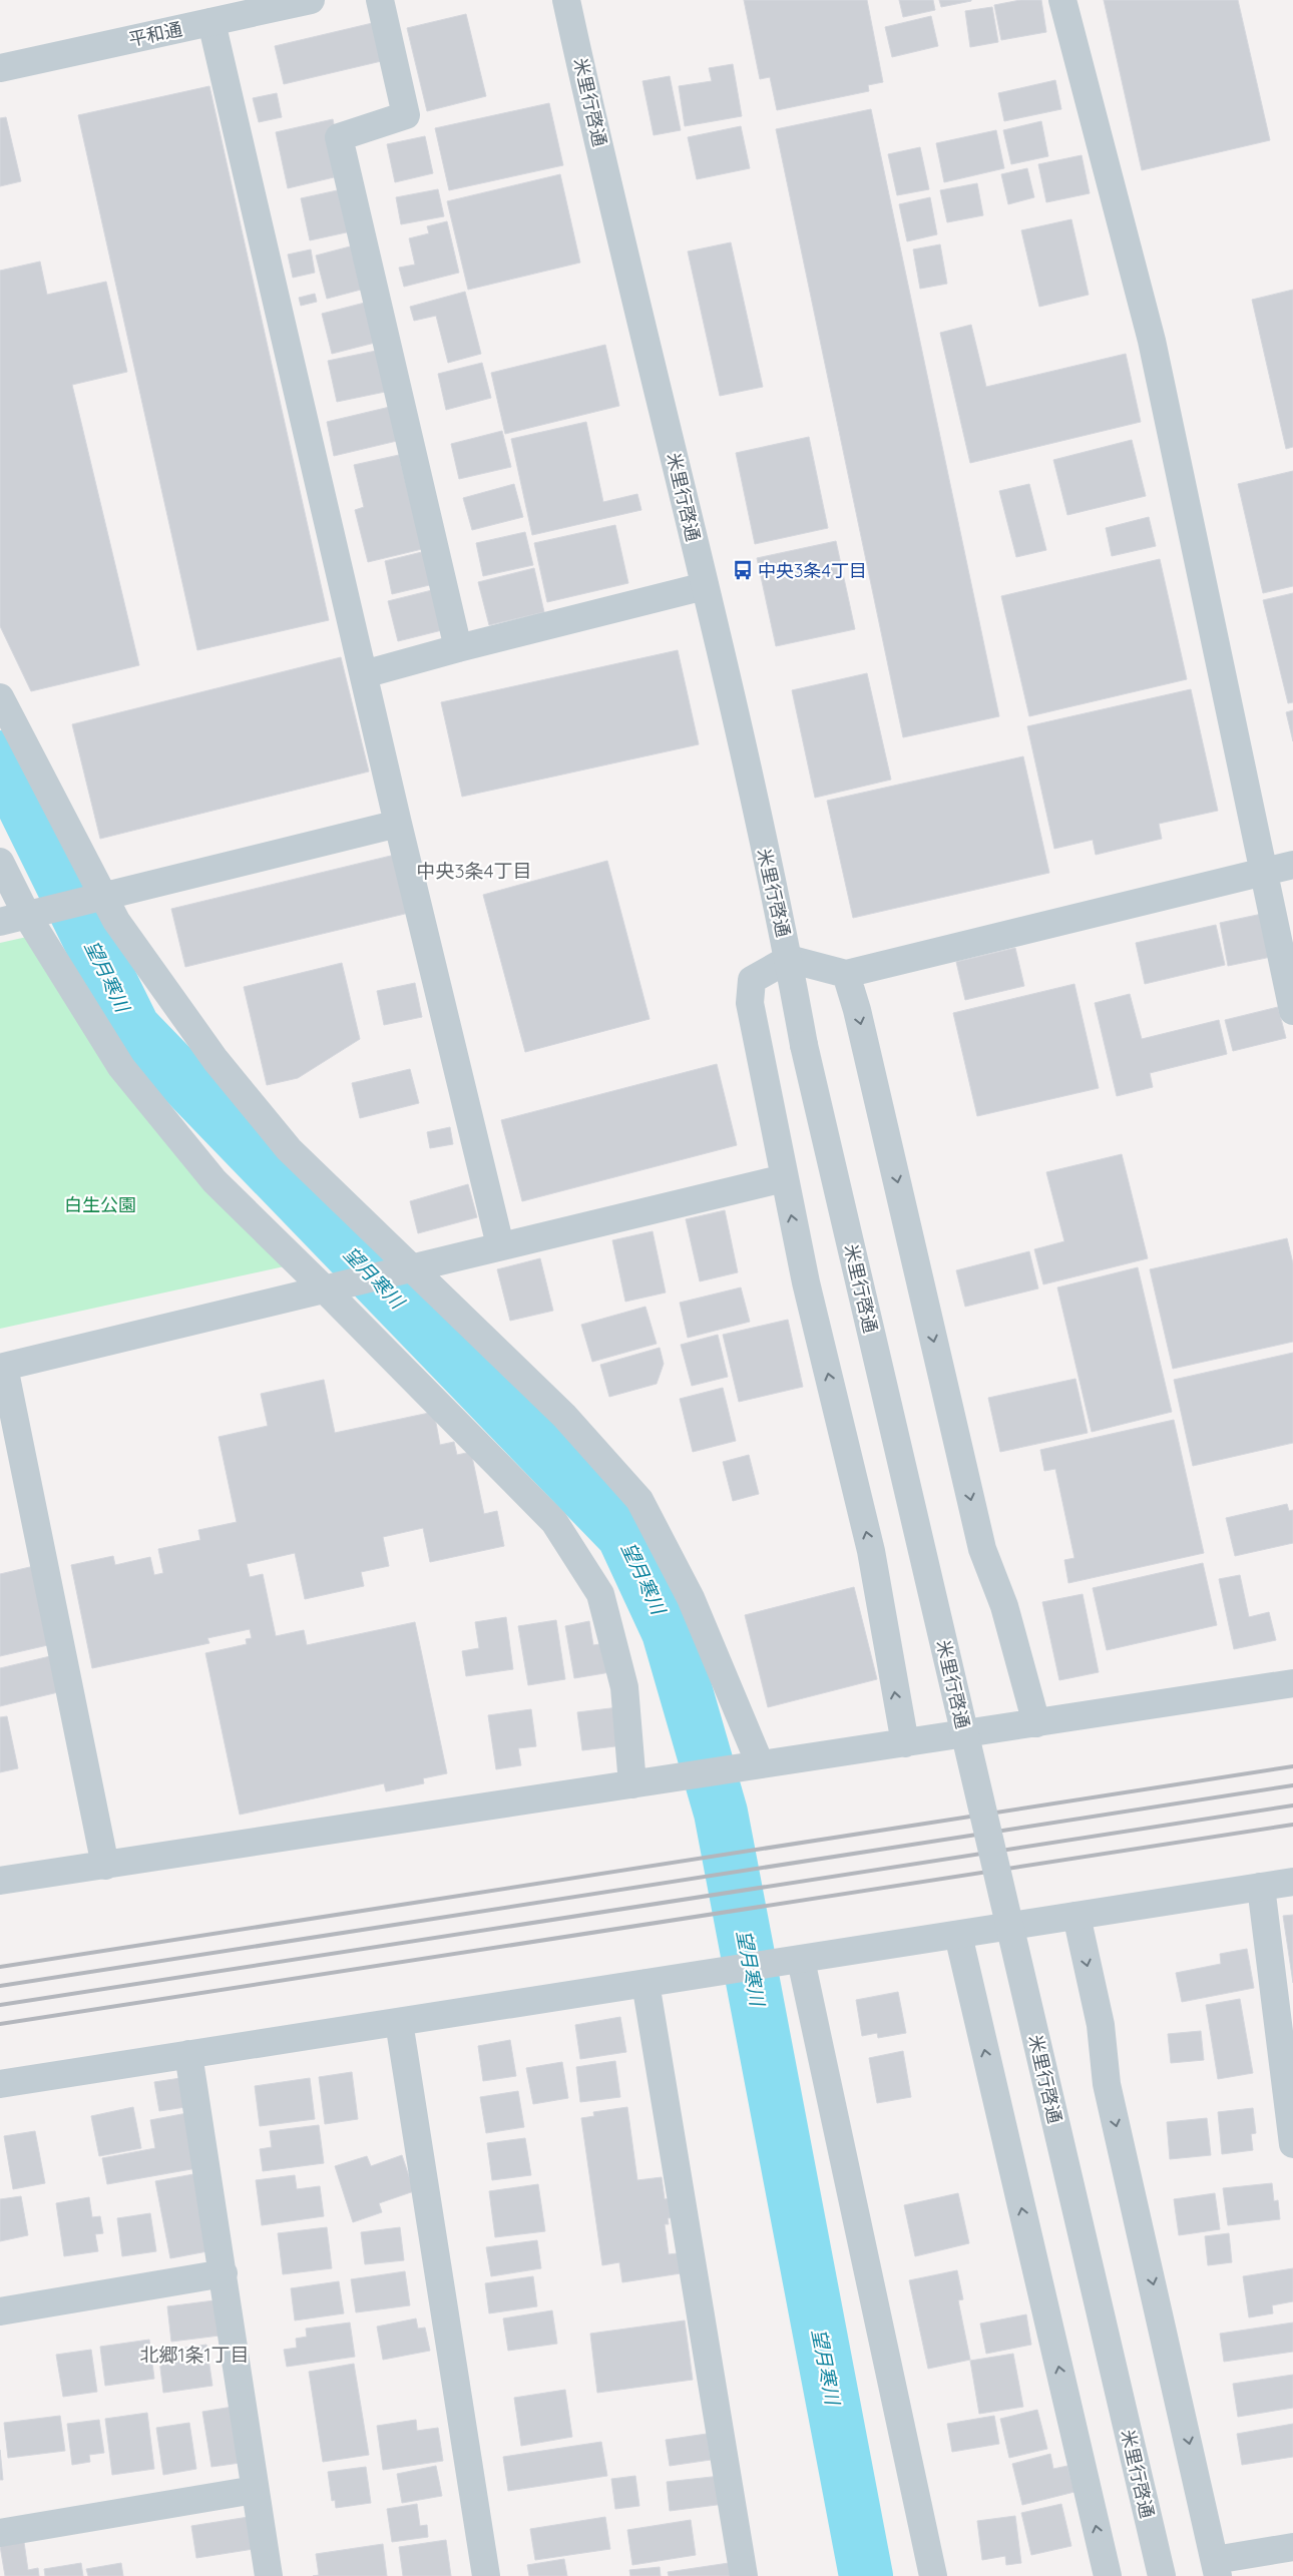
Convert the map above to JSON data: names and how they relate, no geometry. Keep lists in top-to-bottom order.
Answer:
{
  "streets": {
    "street": ["平和通", "米里行啓通"]
  },
  "districts": ["中央3条4丁目", "北郷1条1丁目"],
  "water": ["望月寒川"],
  "parks": ["白生公園"],
  "places": {
    "bus stop": ["中央3条4丁目"]
  }
}
